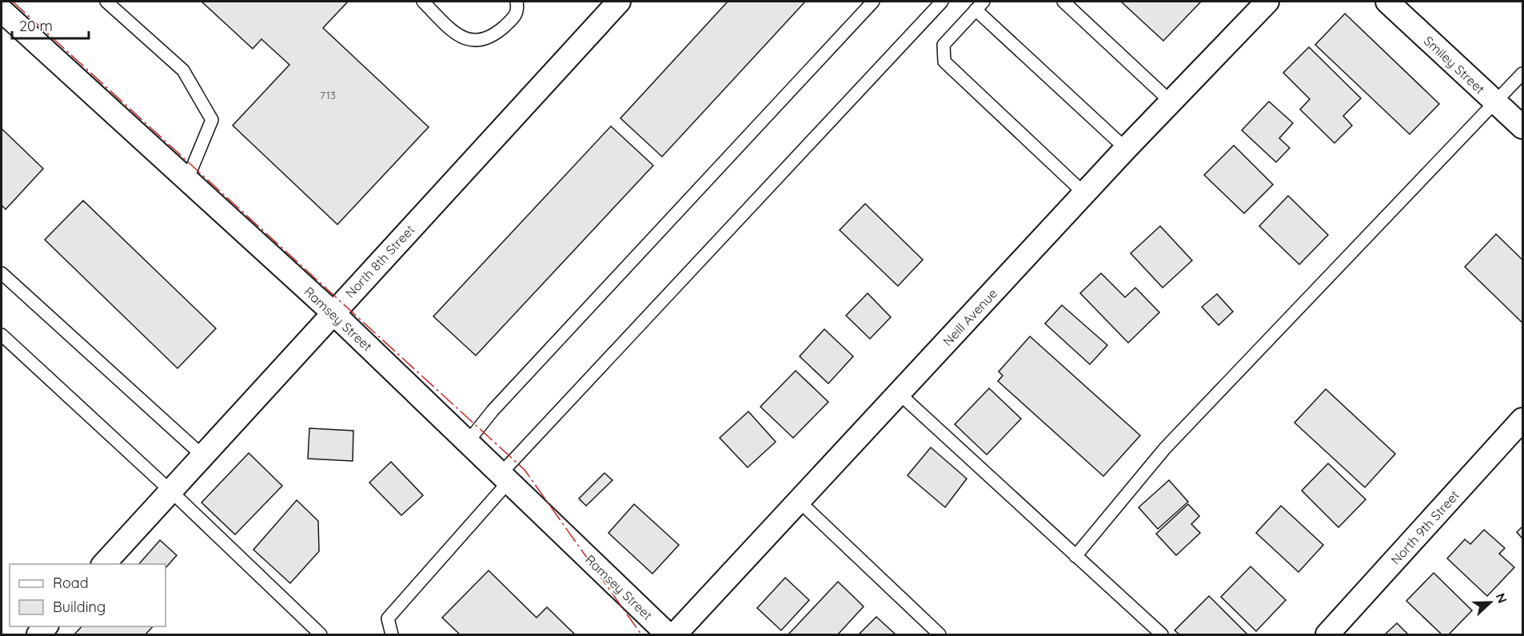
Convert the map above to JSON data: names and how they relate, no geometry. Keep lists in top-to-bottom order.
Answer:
{
  "streets": {
    "street": [
      "Smiley Street",
      "North 8th Street",
      "Neill Avenue",
      "Ramsey Street",
      "North 9th Street"
    ]
  },
  "crossings": [
    ["North 8th Street", "Ramsey Street"]
  ],
  "house_numbers": ["713"],
  "legend": ["Road", "Building"],
  "scale_bar": "20 m",
  "north": "right"
}
